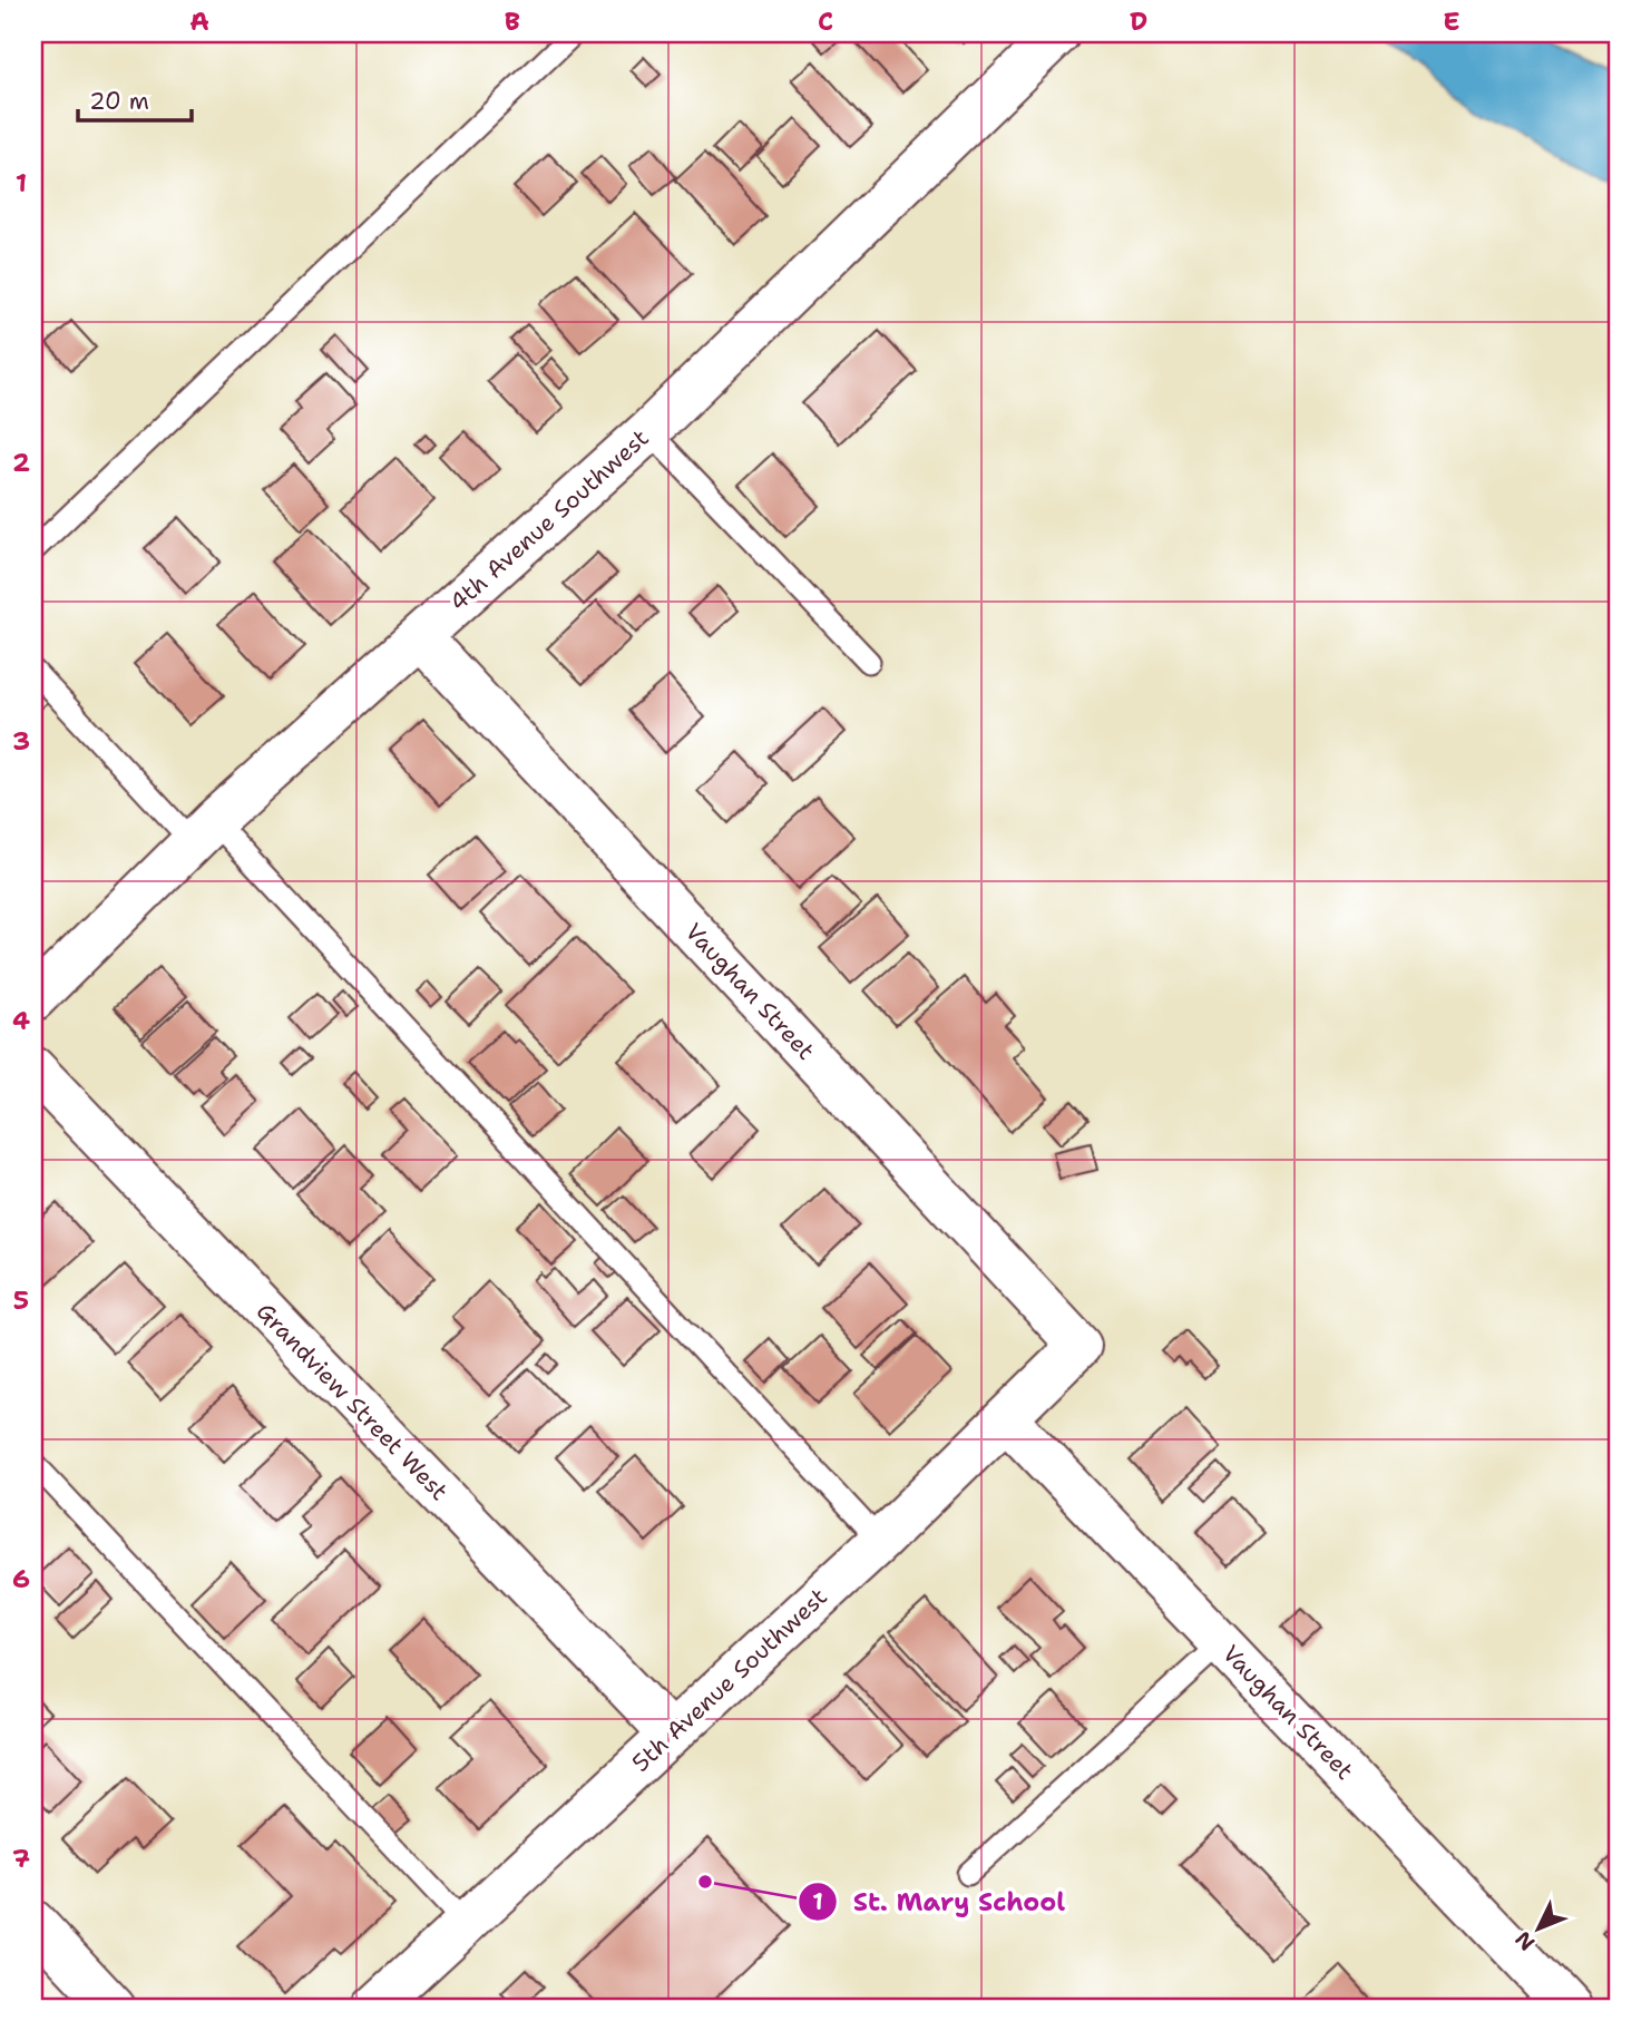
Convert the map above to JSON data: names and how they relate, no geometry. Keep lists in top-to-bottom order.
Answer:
{
  "streets": {
    "street": [
      "4th Avenue Southwest",
      "Vaughan Street",
      "Grandview Street West",
      "5th Avenue Southwest"
    ]
  },
  "crossings": [
    ["4th Avenue Southwest", "Vaughan Street"],
    ["Vaughan Street", "5th Avenue Southwest"],
    ["Grandview Street West", "5th Avenue Southwest"]
  ],
  "places": ["St. Mary School"],
  "scale_bar": "20 m",
  "north": "bottom left",
  "grid": {
    "columns": [
      "A",
      "B",
      "C",
      "D",
      "E"
    ],
    "rows": [
      "1",
      "2",
      "3",
      "4",
      "5",
      "6",
      "7"
    ]
  }
}
